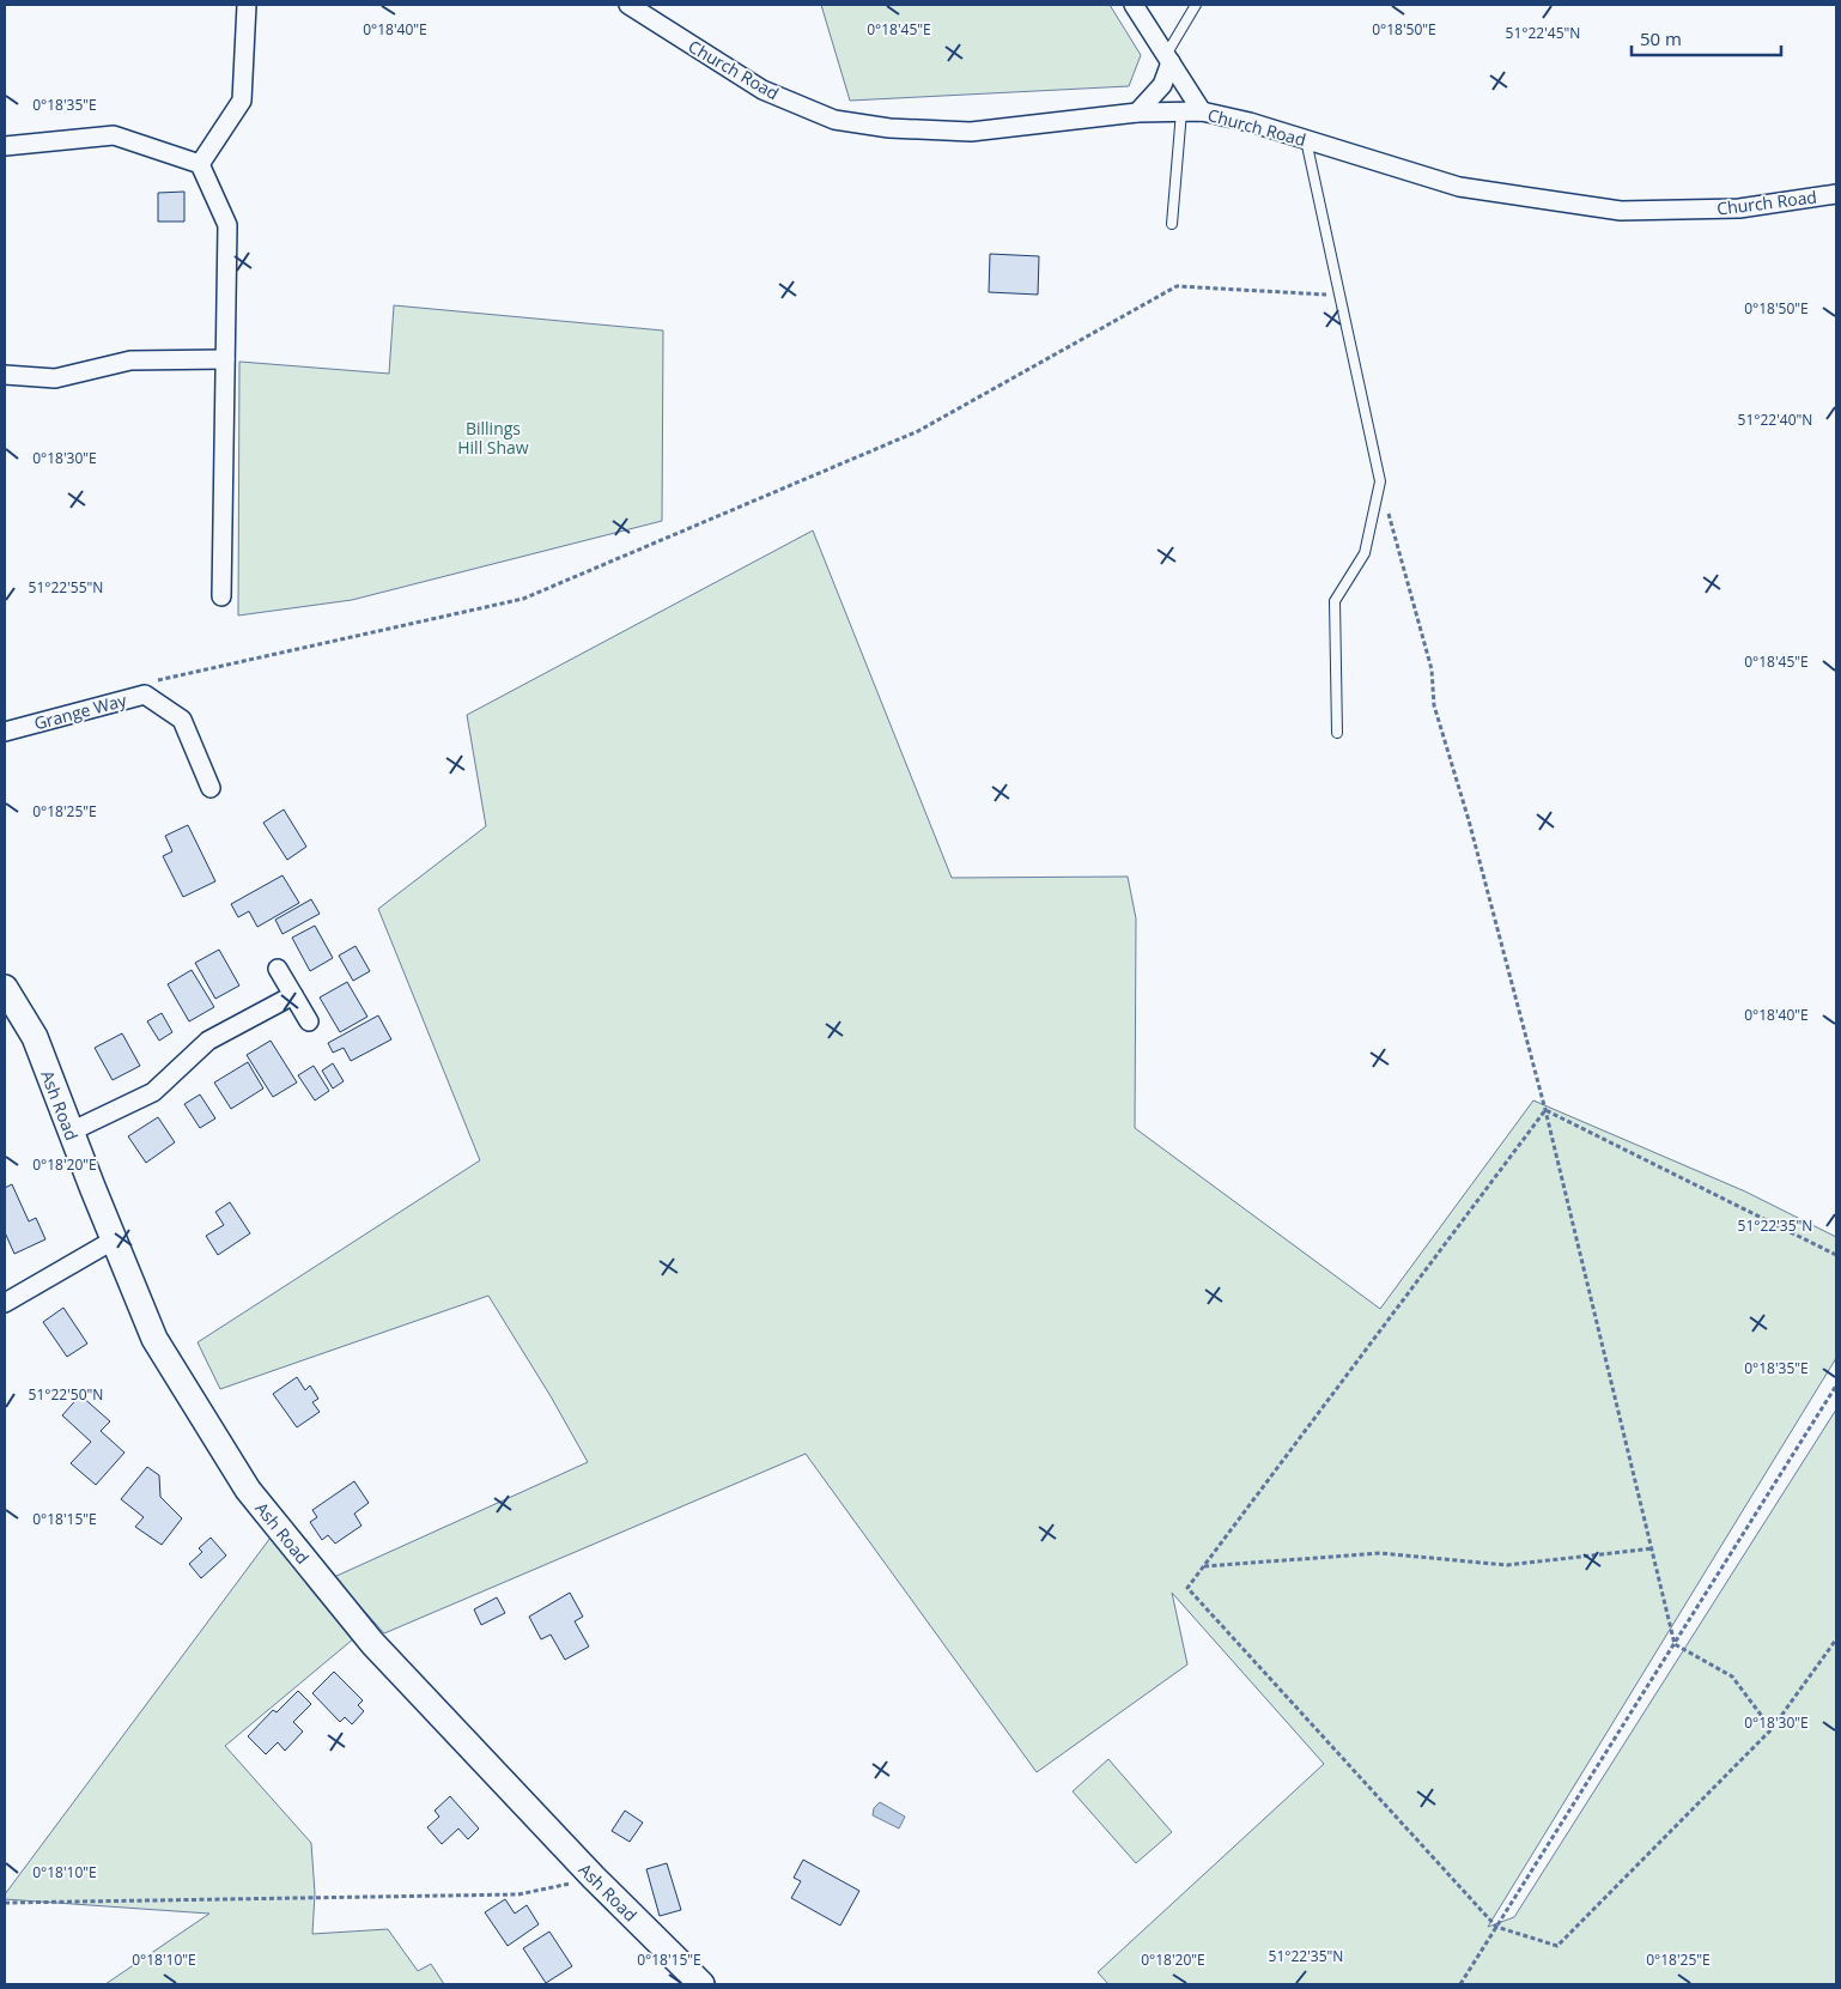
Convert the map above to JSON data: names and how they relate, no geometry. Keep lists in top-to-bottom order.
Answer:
{
  "streets": {
    "street": ["Church Road", "Grange Way", "Ash Road"]
  },
  "parks": ["Billings Hill Shaw"],
  "scale_bar": "50 m",
  "coordinates": [
    "0°18'40\"E",
    "0°18'45\"E",
    "0°18'50\"E",
    "51°22'45\"N",
    "0°18'35\"E",
    "51°22'40\"N",
    "0°18'30\"E",
    "51°22'55\"N",
    "0°18'25\"E",
    "0°18'20\"E",
    "51°22'35\"N",
    "51°22'50\"N",
    "0°18'15\"E",
    "0°18'10\"E"
  ]
}
